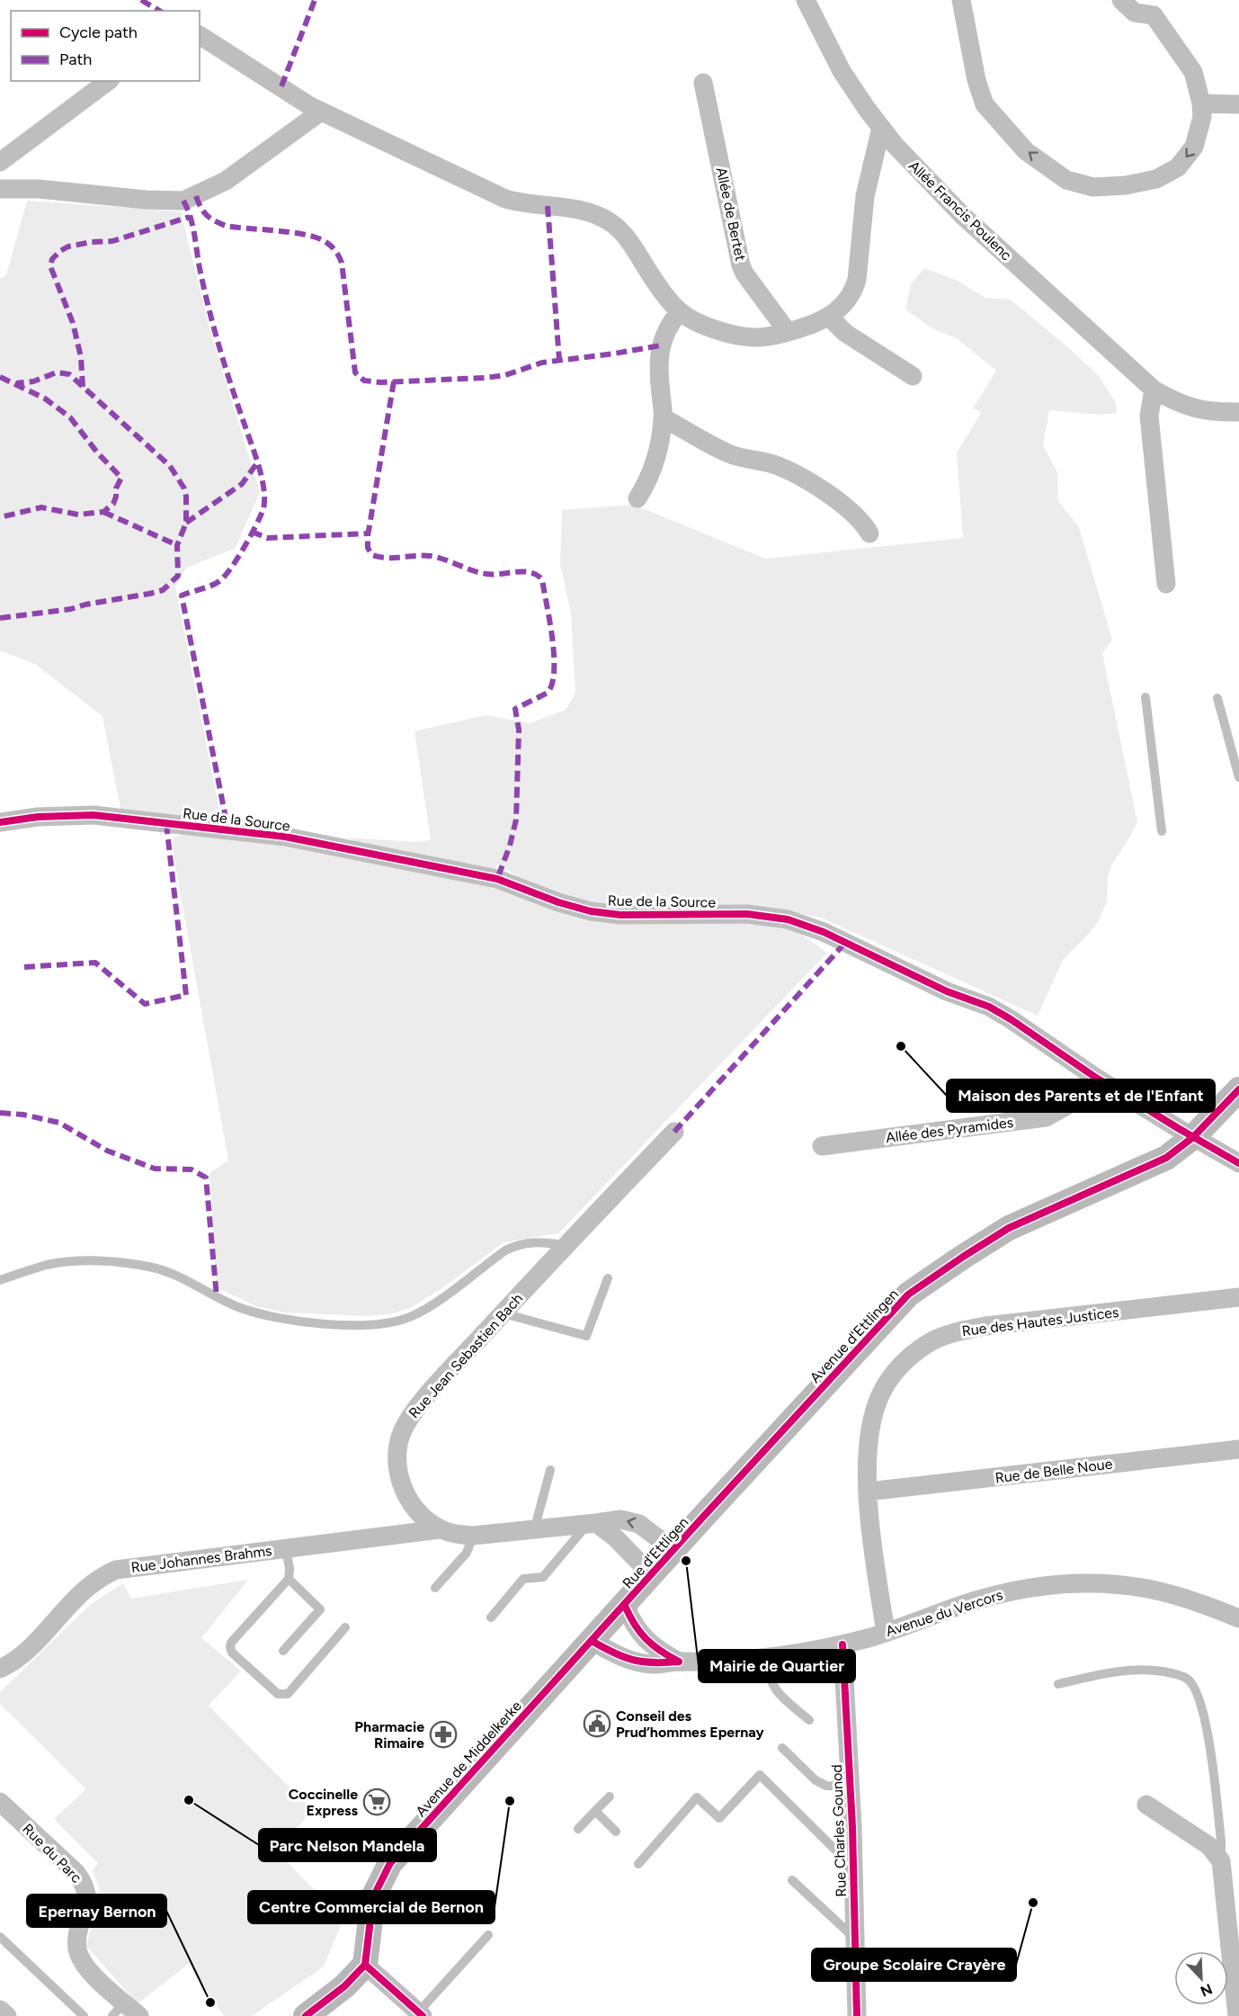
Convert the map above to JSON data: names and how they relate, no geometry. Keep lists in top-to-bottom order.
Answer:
{
  "streets": {
    "street": [
      "Allée Francis Poulenc",
      "Allée de Bertet",
      "Rue de la Source",
      "Allée des Pyramides",
      "Rue des Hautes Justices",
      "Avenue d'Ettlingen",
      "Rue Jean Sebastien Bach",
      "Rue de Belle Noue",
      "Rue d'Ettligen",
      "Rue Johannes Brahms",
      "Avenue du Vercors",
      "Avenue de Middelkerke",
      "Rue Charles Gounod",
      "Rue du Parc"
    ]
  },
  "crossings": [
    ["Rue de la Source", "Allée des Pyramides"],
    ["Rue de la Source", "Avenue d'Ettlingen"],
    ["Rue des Hautes Justices", "Rue de Belle Noue"],
    ["Rue des Hautes Justices", "Avenue du Vercors"],
    ["Avenue d'Ettlingen", "Rue d'Ettligen"],
    ["Rue Jean Sebastien Bach", "Rue d'Ettligen"],
    ["Rue Jean Sebastien Bach", "Rue Johannes Brahms"],
    ["Rue d'Ettligen", "Avenue du Vercors"],
    ["Rue d'Ettligen", "Avenue de Middelkerke"],
    ["Avenue du Vercors", "Avenue de Middelkerke"],
    ["Avenue du Vercors", "Rue Charles Gounod"]
  ],
  "places": {
    "other": [
      "Maison des Parents et de l'Enfant",
      "Mairie de Quartier",
      "Parc Nelson Mandela",
      "Centre Commercial de Bernon",
      "Groupe Scolaire Crayère",
      "Epernay Bernon"
    ],
    "public building": ["Conseil des Prud’hommes Epernay"],
    "pharmacy": ["Pharmacie Rimaire"],
    "supermarket": ["Coccinelle Express"]
  },
  "legend": ["Cycle path", "Path"],
  "north": "bottom right"
}
